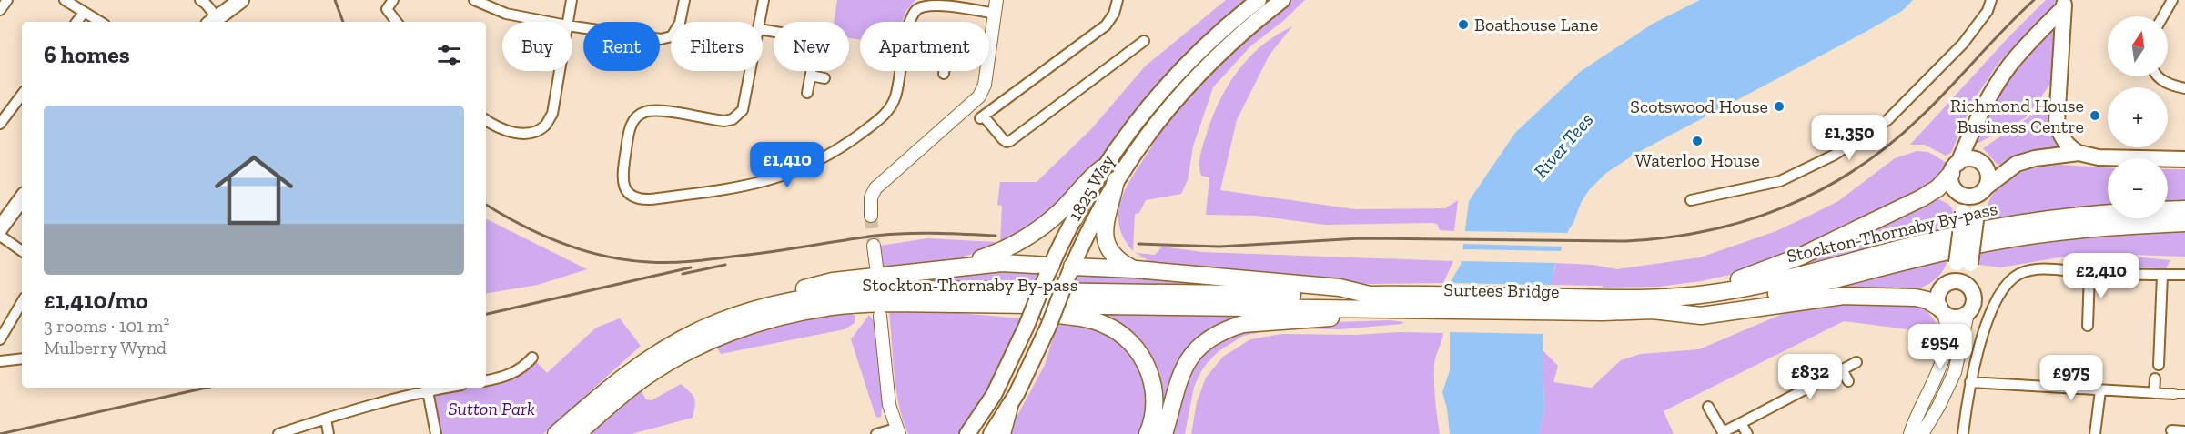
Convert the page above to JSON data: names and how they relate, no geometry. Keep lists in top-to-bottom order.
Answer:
{
  "streets": {
    "highway": ["Stockton-Thornaby By-pass", "Surtees Bridge"],
    "main road": ["1825 Way"]
  },
  "crossings": [
    ["Stockton-Thornaby By-pass", "Surtees Bridge"]
  ],
  "water": ["River Tees"],
  "parks": ["Sutton Park"],
  "places": [
    "Boathouse Lane",
    "Scotswood House",
    "Richmond House Business Centre",
    "Waterloo House"
  ],
  "north": "top",
  "page": {
    "map_buttons": ["+", "−"],
    "chip": [
      "Buy",
      "Rent",
      "Filters",
      "New",
      "Apartment"
    ],
    "heading": "6 homes",
    "list": [
      {
        "name": "£1,410/mo",
        "note": "3 rooms · 101 m² · Mulberry Wynd"
      }
    ],
    "price": [
      "£1,350",
      "£1,410",
      "£2,410",
      "£954",
      "£832",
      "£975"
    ]
  }
}
